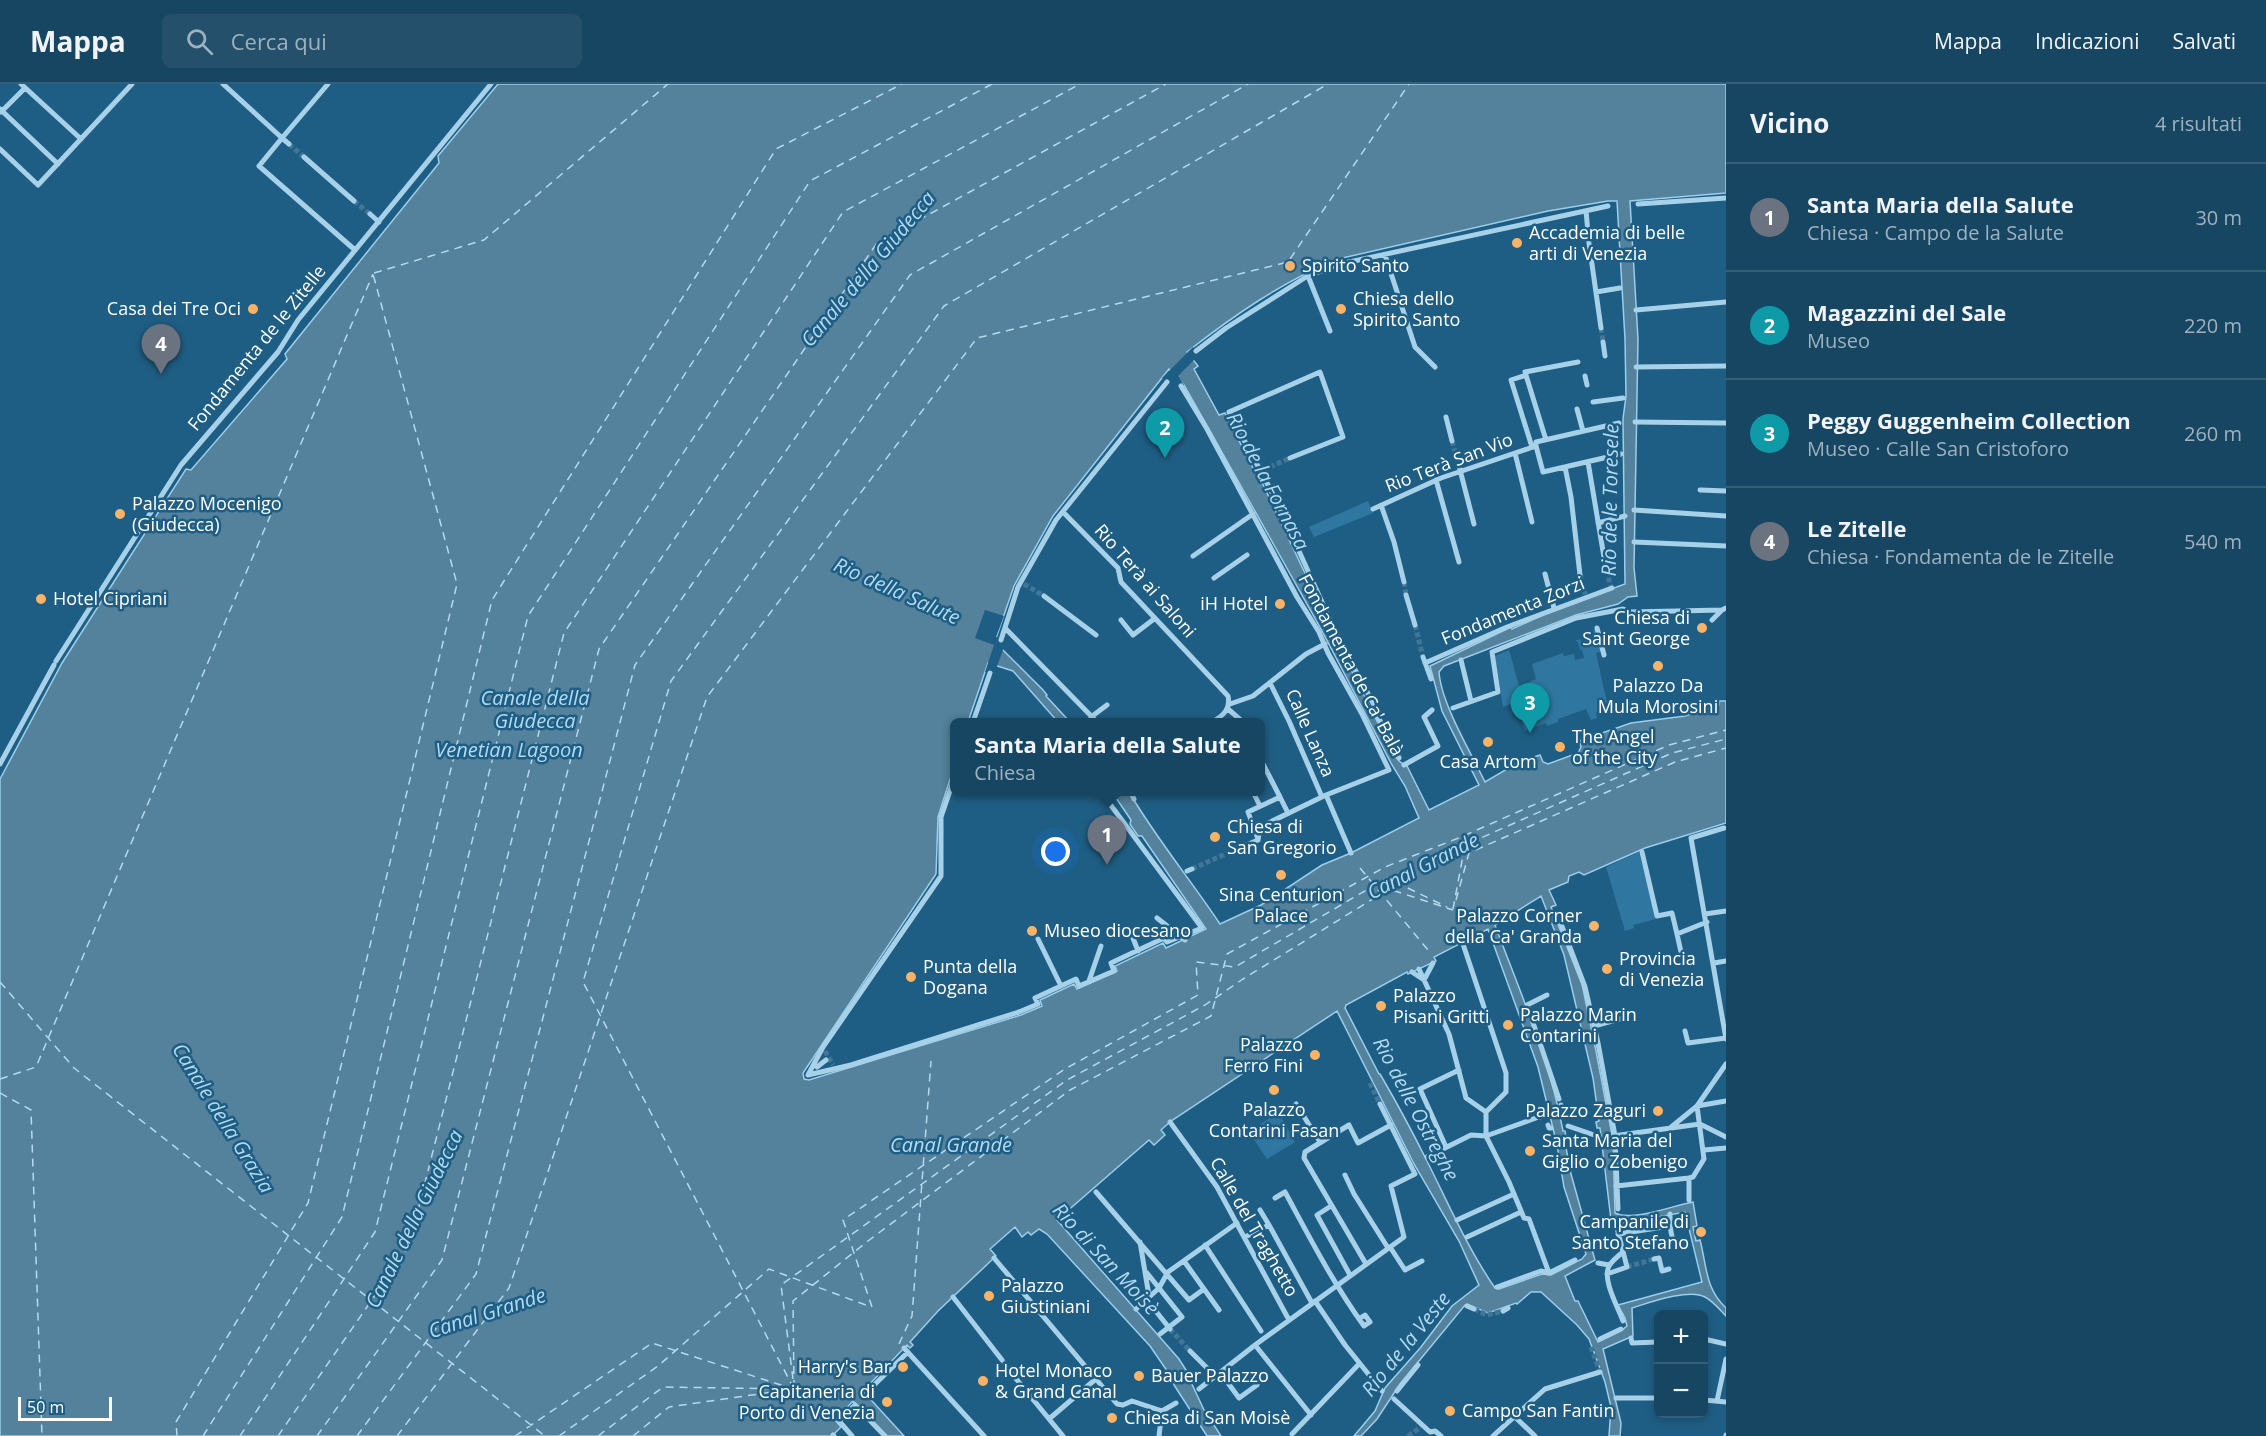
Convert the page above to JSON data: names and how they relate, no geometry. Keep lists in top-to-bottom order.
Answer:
{
  "streets": {
    "street": [
      "Fondamenta de le Zitelle",
      "Rio Terà San Vio",
      "Rio Terà ai Saloni",
      "Fondamenta Zorzi",
      "Fondamenta de Ca' Balà",
      "Calle Lanza",
      "Calle del Traghetto"
    ]
  },
  "crossings": [
    ["Fondamenta de Ca' Balà", "Calle Lanza"]
  ],
  "water": [
    "Canale della Giudecca",
    "Rio de la Fornasa",
    "Rio de le Toresele",
    "Rio della Salute",
    "Venetian Lagoon",
    "Canal Grande",
    "Rio delle Ostreghe",
    "Canale della Grazia",
    "Rio di San Moisè",
    "Rio de la Veste"
  ],
  "places": [
    "Accademia di belle arti di Venezia",
    "Spirito Santo",
    "Casa dei Tre Oci",
    "Chiesa dello Spirito Santo",
    "Palazzo Mocenigo (Giudecca)",
    "Hotel Cipriani",
    "iH Hotel",
    "Chiesa di Saint George",
    "Palazzo Da Mula Morosini",
    "Casa Artom",
    "The Angel of the City",
    "Chiesa di San Gregorio",
    "Sina Centurion Palace",
    "Palazzo Corner della Ca' Granda",
    "Museo diocesano",
    "Provincia di Venezia",
    "Punta della Dogana",
    "Palazzo Pisani Gritti",
    "Palazzo Marin Contarini",
    "Palazzo Ferro Fini",
    "Palazzo Contarini Fasan",
    "Palazzo Zaguri",
    "Santa Maria del Giglio o Zobenigo",
    "Campanile di Santo Stefano",
    "Palazzo Giustiniani",
    "Harry's Bar",
    "Bauer Palazzo",
    "Hotel Monaco & Grand Canal",
    "Capitaneria di Porto di Venezia",
    "Campo San Fantin",
    "Chiesa di San Moisè"
  ],
  "scale_bar": "50 m",
  "page": {
    "header": "Mappa",
    "search": "Cerca qui",
    "nav": ["Mappa", "Indicazioni", "Salvati"],
    "heading": ["Vicino", "4 risultati"],
    "list": [
      {
        "mark": "1",
        "name": "Santa Maria della Salute",
        "note": "Chiesa · Campo de la Salute",
        "value": "30 m"
      },
      {
        "mark": "2",
        "name": "Magazzini del Sale",
        "note": "Museo",
        "value": "220 m"
      },
      {
        "mark": "3",
        "name": "Peggy Guggenheim Collection",
        "note": "Museo · Calle San Cristoforo",
        "value": "260 m"
      },
      {
        "mark": "4",
        "name": "Le Zitelle",
        "note": "Chiesa · Fondamenta de le Zitelle",
        "value": "540 m"
      }
    ],
    "pins": [
      "4",
      "2",
      "3",
      "1"
    ],
    "popup": ["Santa Maria della Salute", "Chiesa"],
    "map_buttons": ["+", "−"],
    "scale": "50 m"
  }
}
